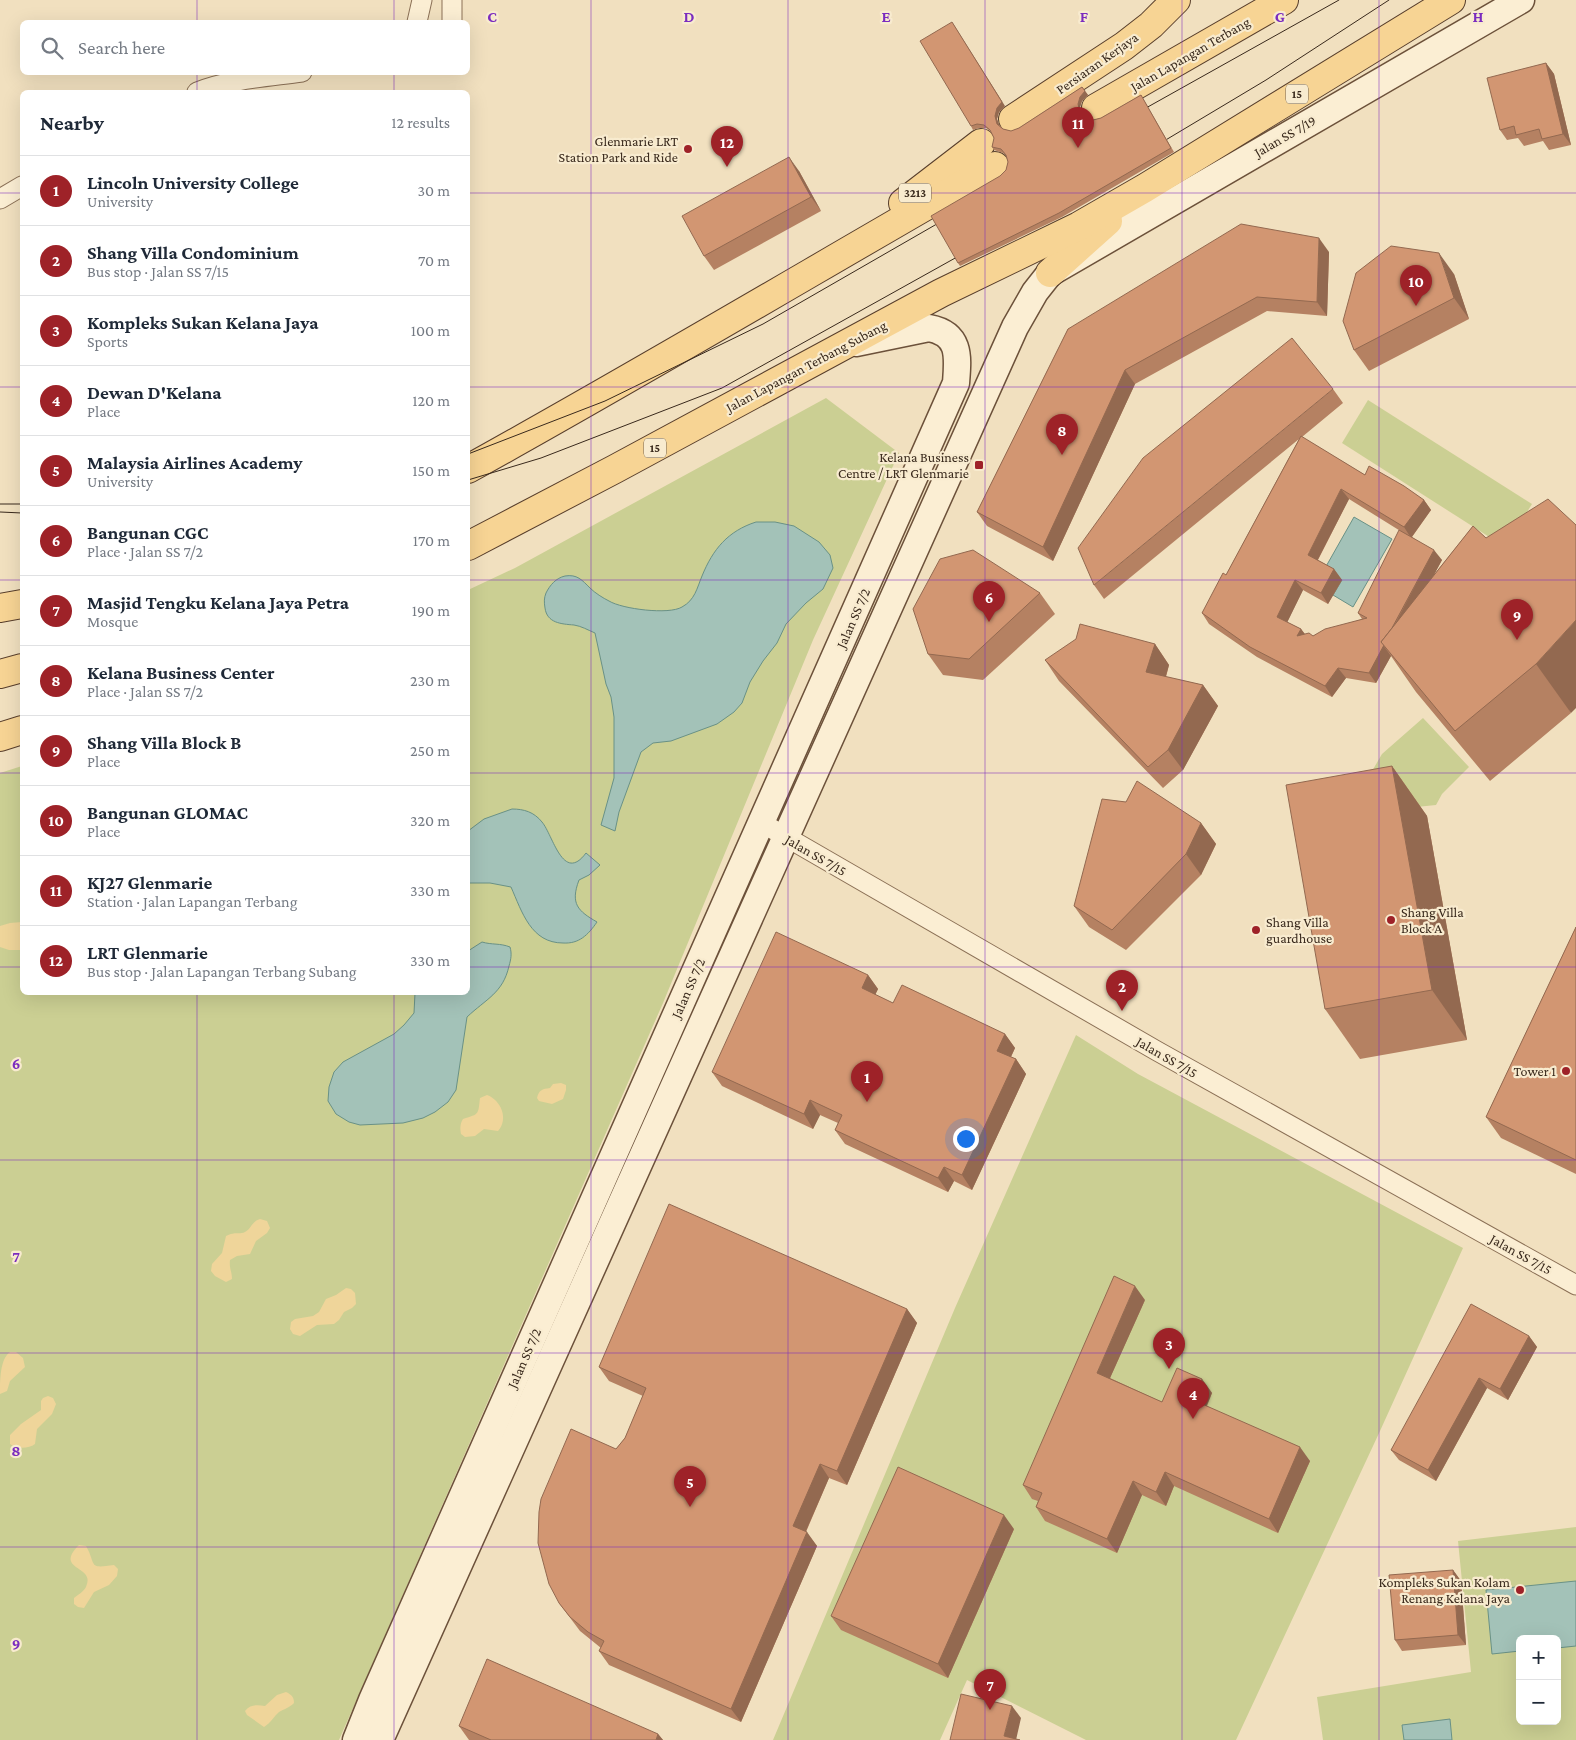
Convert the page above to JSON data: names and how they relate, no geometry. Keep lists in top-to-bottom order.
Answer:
{
  "streets": {
    "main road": [
      "Jalan Lapangan Terbang",
      "Persiaran Kerjaya",
      "15",
      "3213",
      "Jalan Lapangan Terbang Subang"
    ],
    "street": ["Jalan SS 7/19", "Jalan SS 7/2", "Jalan SS 7/15"]
  },
  "crossings": [
    ["15", "Jalan Lapangan Terbang Subang"],
    ["Jalan SS 7/19", "Jalan SS 7/2"],
    ["Jalan Lapangan Terbang Subang", "Jalan SS 7/2"],
    ["Jalan SS 7/2", "Jalan SS 7/15"]
  ],
  "places": {
    "other": [
      "Glenmarie LRT Station Park and Ride",
      "Shang Villa Block A",
      "Shang Villa guardhouse",
      "Tower 1",
      "Kompleks Sukan Kolam Renang Kelana Jaya"
    ],
    "transit": ["Kelana Business Centre / LRT Glenmarie"]
  },
  "page": {
    "search": "Search here",
    "heading": ["Nearby", "12 results"],
    "pins": [
      "11",
      "12",
      "10",
      "8",
      "6",
      "9",
      "2",
      "1",
      "3",
      "4",
      "5",
      "7"
    ],
    "list": [
      {
        "mark": "1",
        "name": "Lincoln University College",
        "note": "University",
        "value": "30 m"
      },
      {
        "mark": "2",
        "name": "Shang Villa Condominium",
        "note": "Bus stop · Jalan SS 7/15",
        "value": "70 m"
      },
      {
        "mark": "3",
        "name": "Kompleks Sukan Kelana Jaya",
        "note": "Sports",
        "value": "100 m"
      },
      {
        "mark": "4",
        "name": "Dewan D'Kelana",
        "note": "Place",
        "value": "120 m"
      },
      {
        "mark": "5",
        "name": "Malaysia Airlines Academy",
        "note": "University",
        "value": "150 m"
      },
      {
        "mark": "6",
        "name": "Bangunan CGC",
        "note": "Place · Jalan SS 7/2",
        "value": "170 m"
      },
      {
        "mark": "7",
        "name": "Masjid Tengku Kelana Jaya Petra",
        "note": "Mosque",
        "value": "190 m"
      },
      {
        "mark": "8",
        "name": "Kelana Business Center",
        "note": "Place · Jalan SS 7/2",
        "value": "230 m"
      },
      {
        "mark": "9",
        "name": "Shang Villa Block B",
        "note": "Place",
        "value": "250 m"
      },
      {
        "mark": "10",
        "name": "Bangunan GLOMAC",
        "note": "Place",
        "value": "320 m"
      },
      {
        "mark": "11",
        "name": "KJ27 Glenmarie",
        "note": "Station · Jalan Lapangan Terbang",
        "value": "330 m"
      },
      {
        "mark": "12",
        "name": "LRT Glenmarie",
        "note": "Bus stop · Jalan Lapangan Terbang Subang",
        "value": "330 m"
      }
    ],
    "map_buttons": ["+", "−"]
  },
  "grid": {
    "columns": [
      "C",
      "D",
      "E",
      "F",
      "G",
      "H"
    ],
    "rows": [
      "6",
      "7",
      "8",
      "9"
    ]
  }
}
